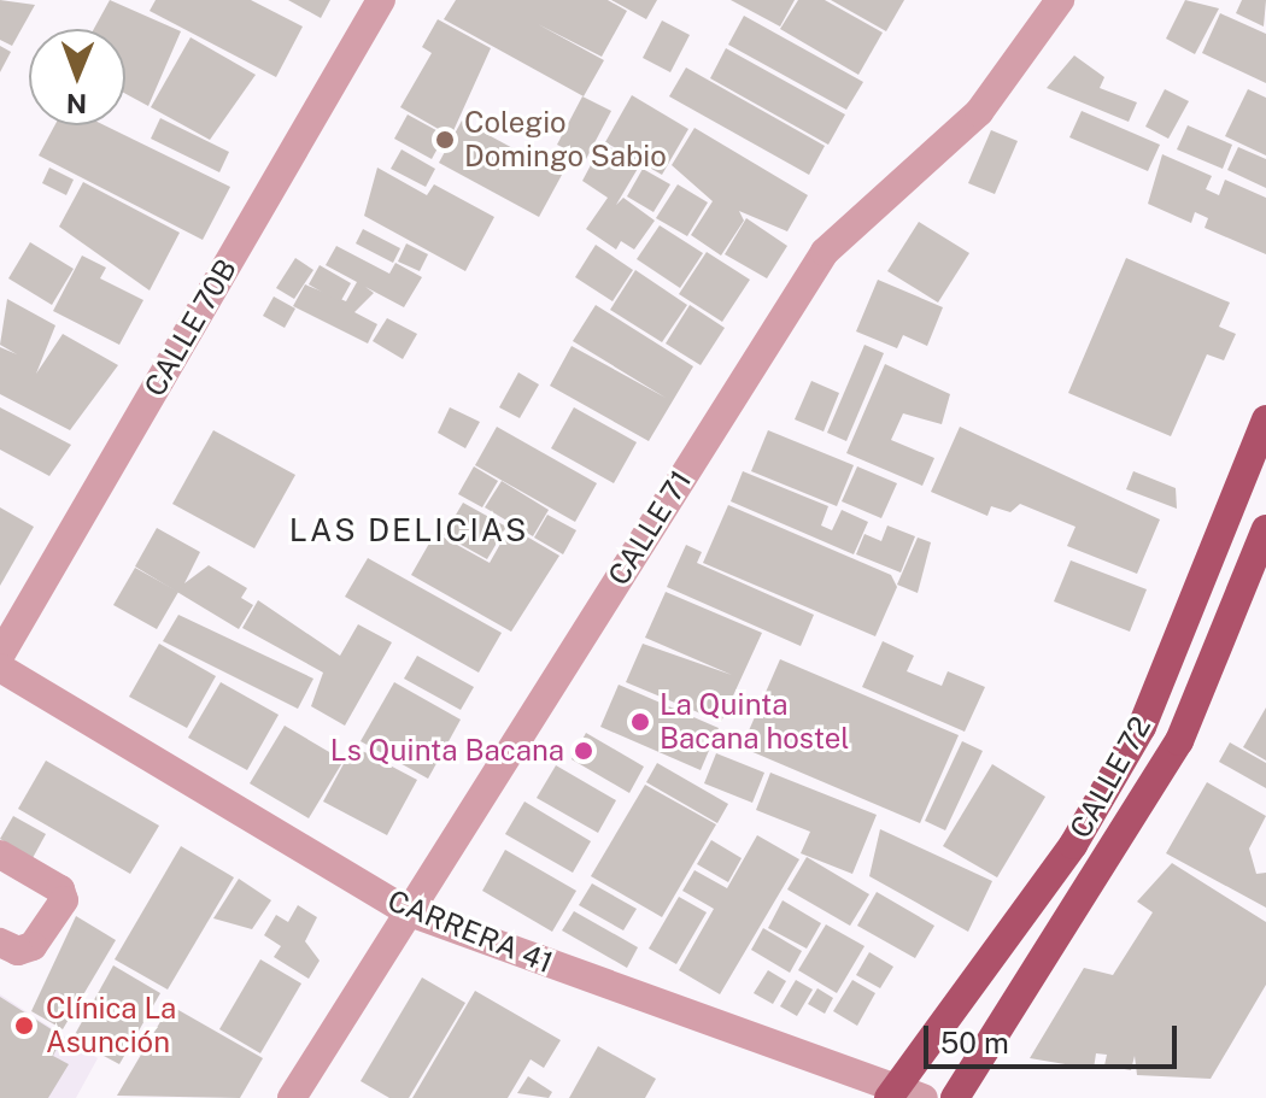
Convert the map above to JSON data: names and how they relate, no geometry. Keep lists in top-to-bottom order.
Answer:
{
  "streets": {
    "main road": ["CALLE 72"],
    "street": ["CALLE 70B", "CALLE 71", "CARRERA 41"]
  },
  "crossings": [
    ["CALLE 71", "CARRERA 41"],
    ["CALLE 72", "CARRERA 41"]
  ],
  "districts": ["LAS DELICIAS"],
  "places": [
    "Colegio Domingo Sabio",
    "La Quinta Bacana hostel",
    "Ls Quinta Bacana",
    "Clínica La Asunción"
  ],
  "scale_bar": "50 m",
  "north": "bottom"
}
